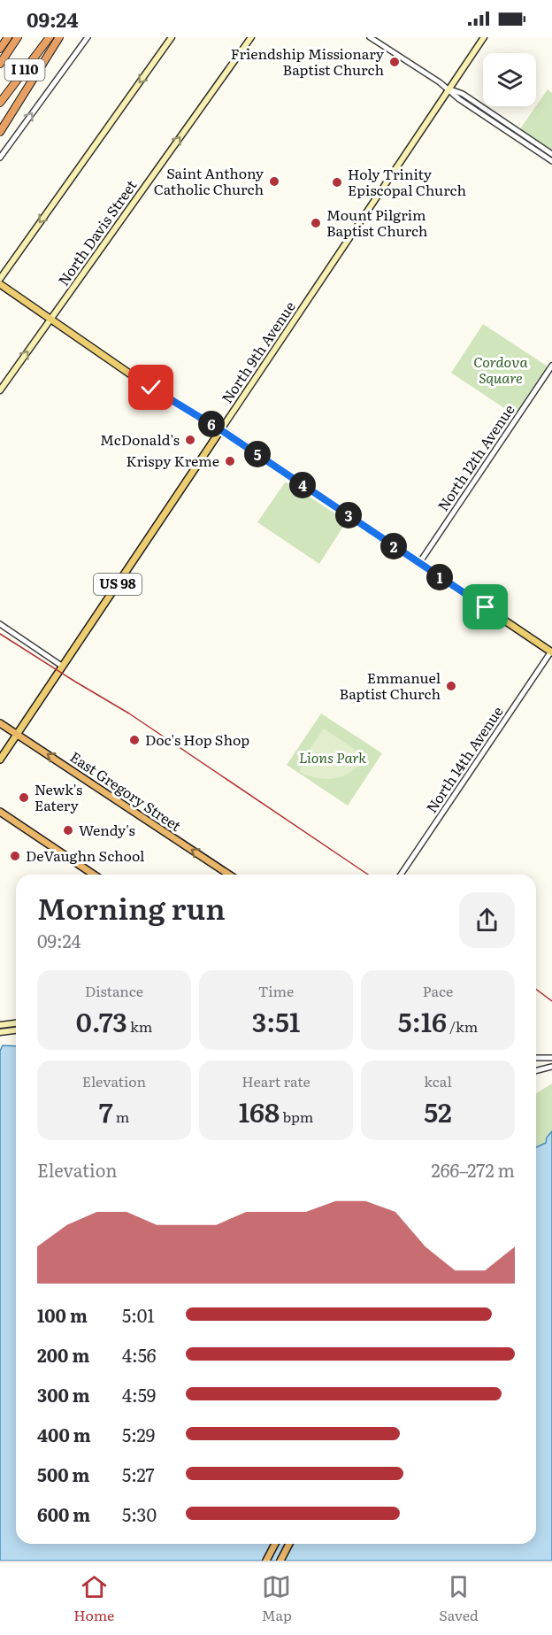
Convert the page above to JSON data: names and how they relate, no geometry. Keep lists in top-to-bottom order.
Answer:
{
  "streets": {
    "highway": ["I 110", "East Gregory Street"],
    "main road": ["North Davis Street", "North 9th Avenue", "US 98"],
    "street": ["North 12th Avenue", "North 14th Avenue"]
  },
  "crossings": [
    ["North 9th Avenue", "East Gregory Street"]
  ],
  "one_way": ["North Davis Street", "East Gregory Street"],
  "parks": ["Cordova Square", "Lions Park"],
  "places": [
    "Friendship Missionary Baptist Church",
    "Saint Anthony Catholic Church",
    "Holy Trinity Episcopal Church",
    "Mount Pilgrim Baptist Church",
    "McDonald's",
    "Krispy Kreme",
    "Emmanuel Baptist Church",
    "Doc's Hop Shop",
    "Newk's Eatery",
    "Wendy's",
    "DeVaughn School"
  ],
  "page": {
    "status": "09:24",
    "pins": [
      "6",
      "5",
      "4",
      "3",
      "2",
      "1"
    ],
    "heading": ["Morning run", "09:24"],
    "stats": [
      ["Distance", "0.73 km"],
      ["Time", "3:51"],
      ["Pace", "5:16 /km"],
      ["Elevation", "7 m"],
      ["Heart rate", "168 bpm"],
      ["kcal", "52"]
    ],
    "chart": ["Elevation", "266–272 m"],
    "list": [
      {
        "name": "100 m",
        "note": "5:01"
      },
      {
        "name": "200 m",
        "note": "4:56"
      },
      {
        "name": "300 m",
        "note": "4:59"
      },
      {
        "name": "400 m",
        "note": "5:29"
      },
      {
        "name": "500 m",
        "note": "5:27"
      },
      {
        "name": "600 m",
        "note": "5:30"
      }
    ],
    "tabs": ["Home", "Map", "Saved"]
  }
}
